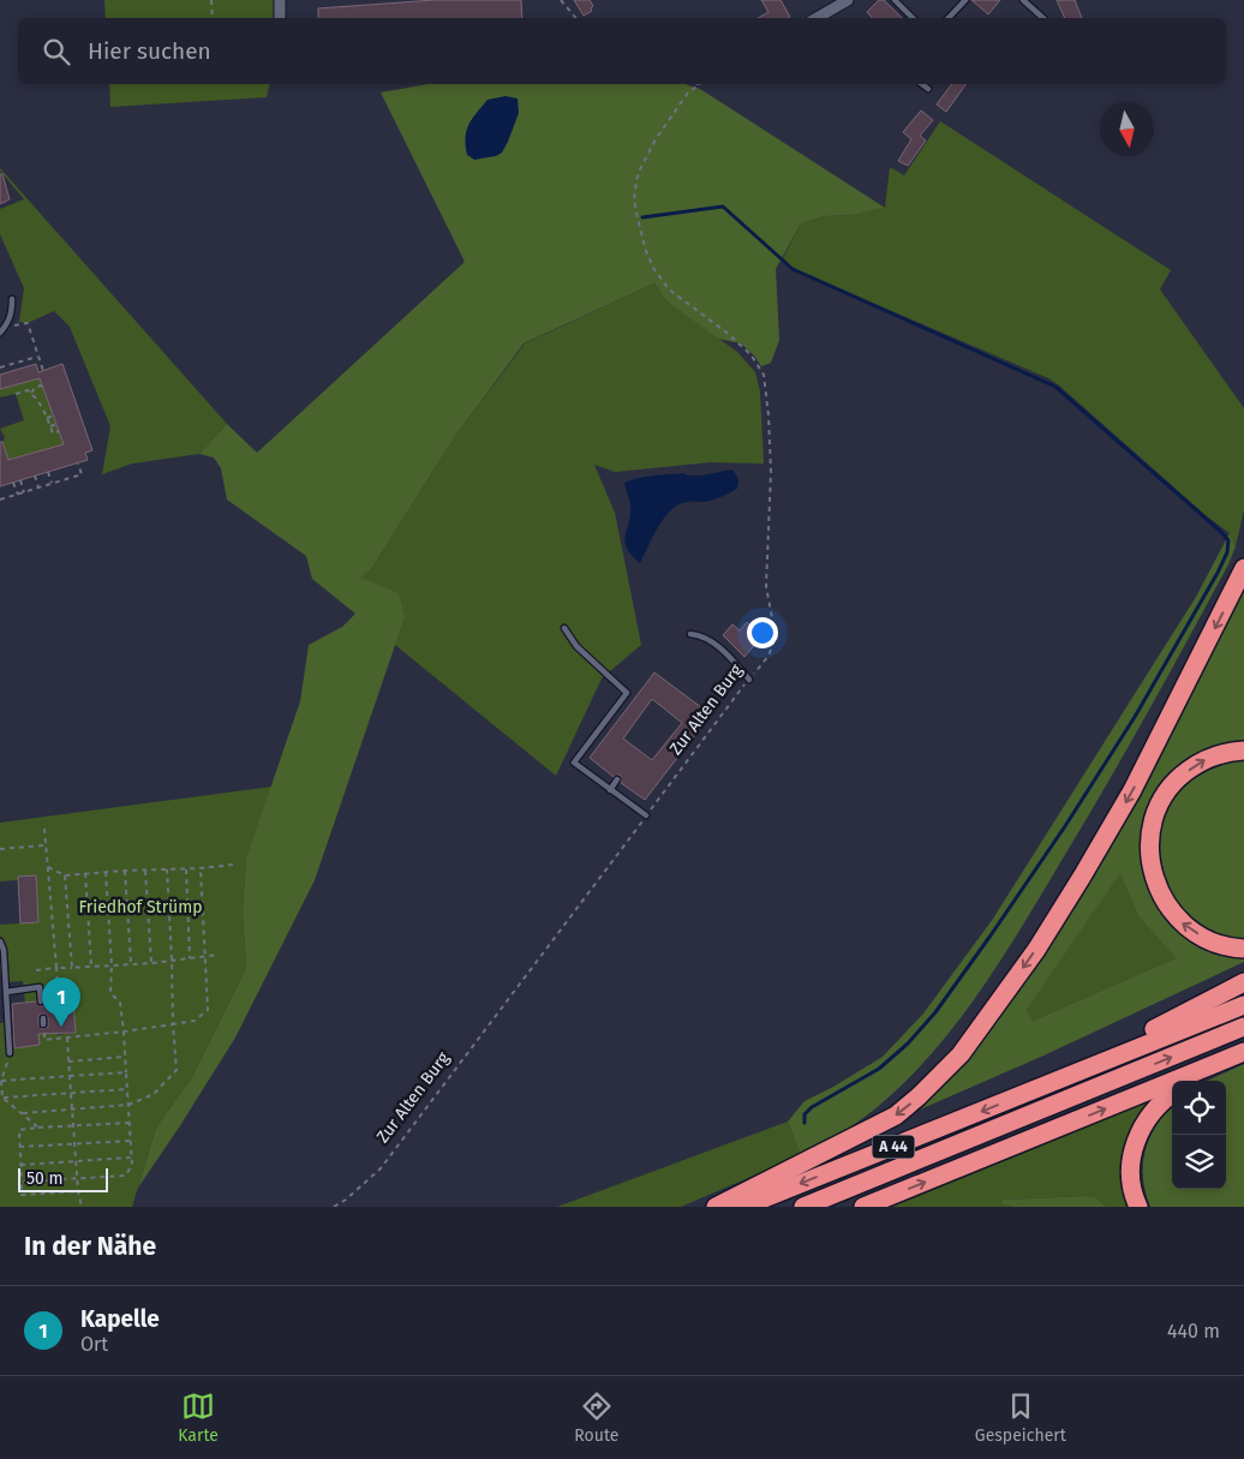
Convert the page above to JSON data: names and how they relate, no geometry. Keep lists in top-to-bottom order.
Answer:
{
  "streets": {
    "highway": ["A 44"],
    "path": ["Zur Alten Burg"]
  },
  "parks": ["Friedhof Strümp"],
  "scale_bar": "50 m",
  "north": "bottom",
  "page": {
    "search": "Hier suchen",
    "pins": "1",
    "scale": "50 m",
    "heading": "In der Nähe",
    "list": [
      {
        "mark": "1",
        "name": "Kapelle",
        "note": "Ort",
        "value": "440 m"
      }
    ],
    "nav": ["Karte", "Route", "Gespeichert"]
  }
}
